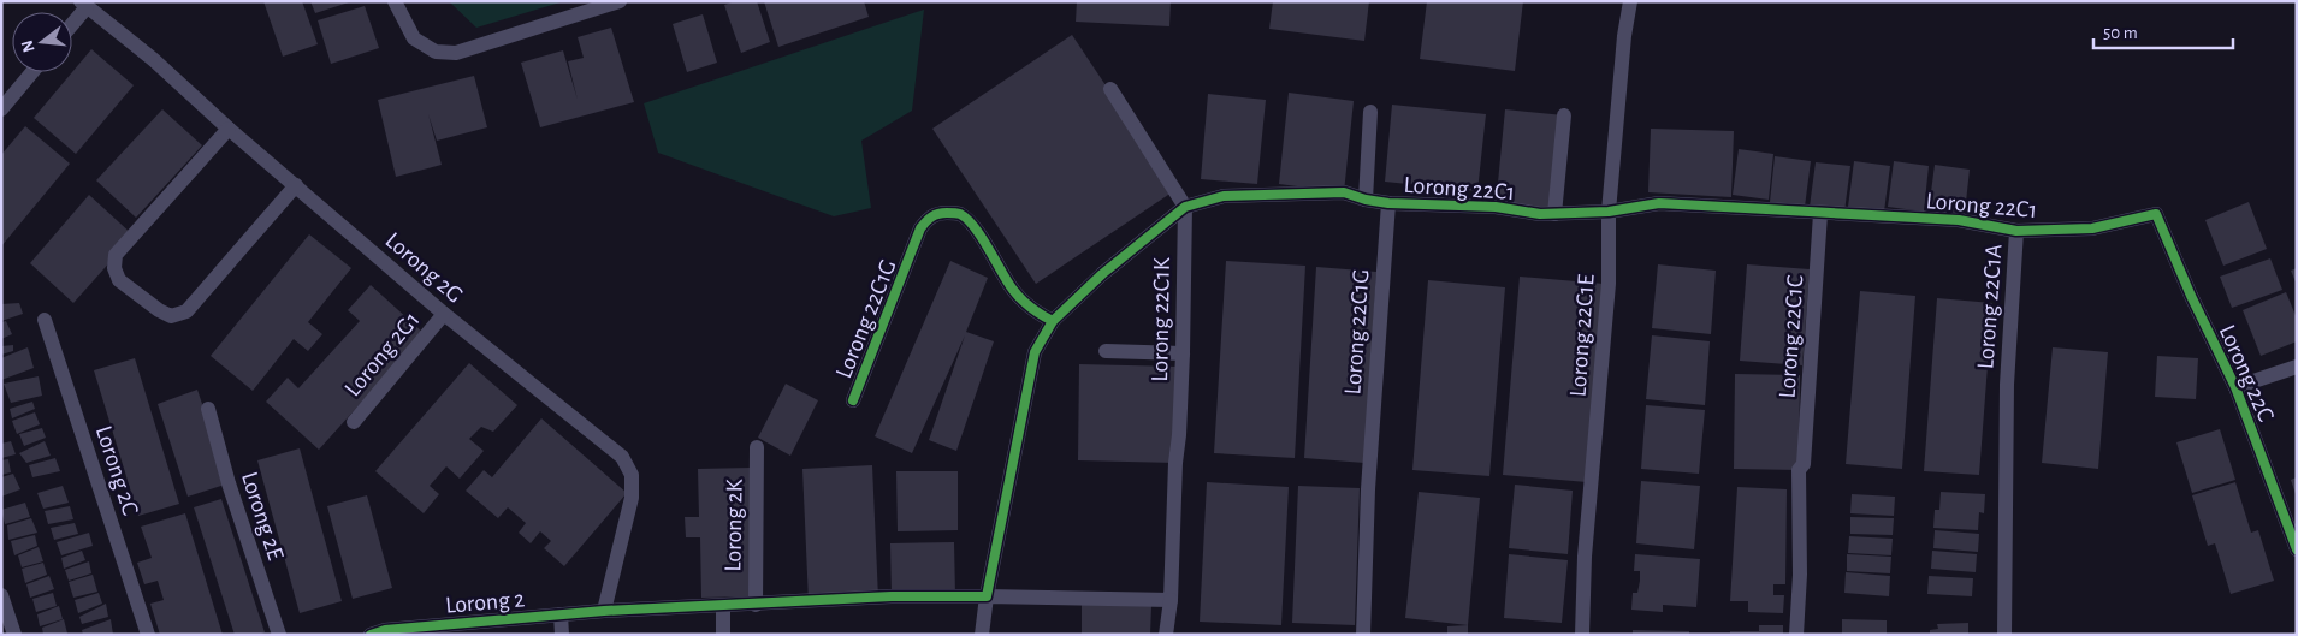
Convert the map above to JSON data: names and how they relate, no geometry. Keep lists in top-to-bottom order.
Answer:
{
  "streets": {
    "street": [
      "Lorong 22C1",
      "Lorong 2G",
      "Lorong 22C1A",
      "Lorong 22C1G",
      "Lorong 22C1K",
      "Lorong 22C1E",
      "Lorong 22C1C",
      "Lorong 2G1",
      "Lorong 22C",
      "Lorong 2C",
      "Lorong 2E",
      "Lorong 2K",
      "Lorong 2"
    ]
  },
  "crossings": [
    ["Lorong 22C1", "Lorong 22C1A"],
    ["Lorong 22C1", "Lorong 22C1G"],
    ["Lorong 22C1", "Lorong 22C1K"],
    ["Lorong 22C1", "Lorong 22C1E"],
    ["Lorong 22C1", "Lorong 22C1C"],
    ["Lorong 22C1", "Lorong 22C"],
    ["Lorong 22C1", "Lorong 2"],
    ["Lorong 2G", "Lorong 2G1"],
    ["Lorong 2G", "Lorong 2"],
    ["Lorong 22C1K", "Lorong 2"],
    ["Lorong 2K", "Lorong 2"]
  ],
  "scale_bar": "50 m",
  "north": "left"
}
